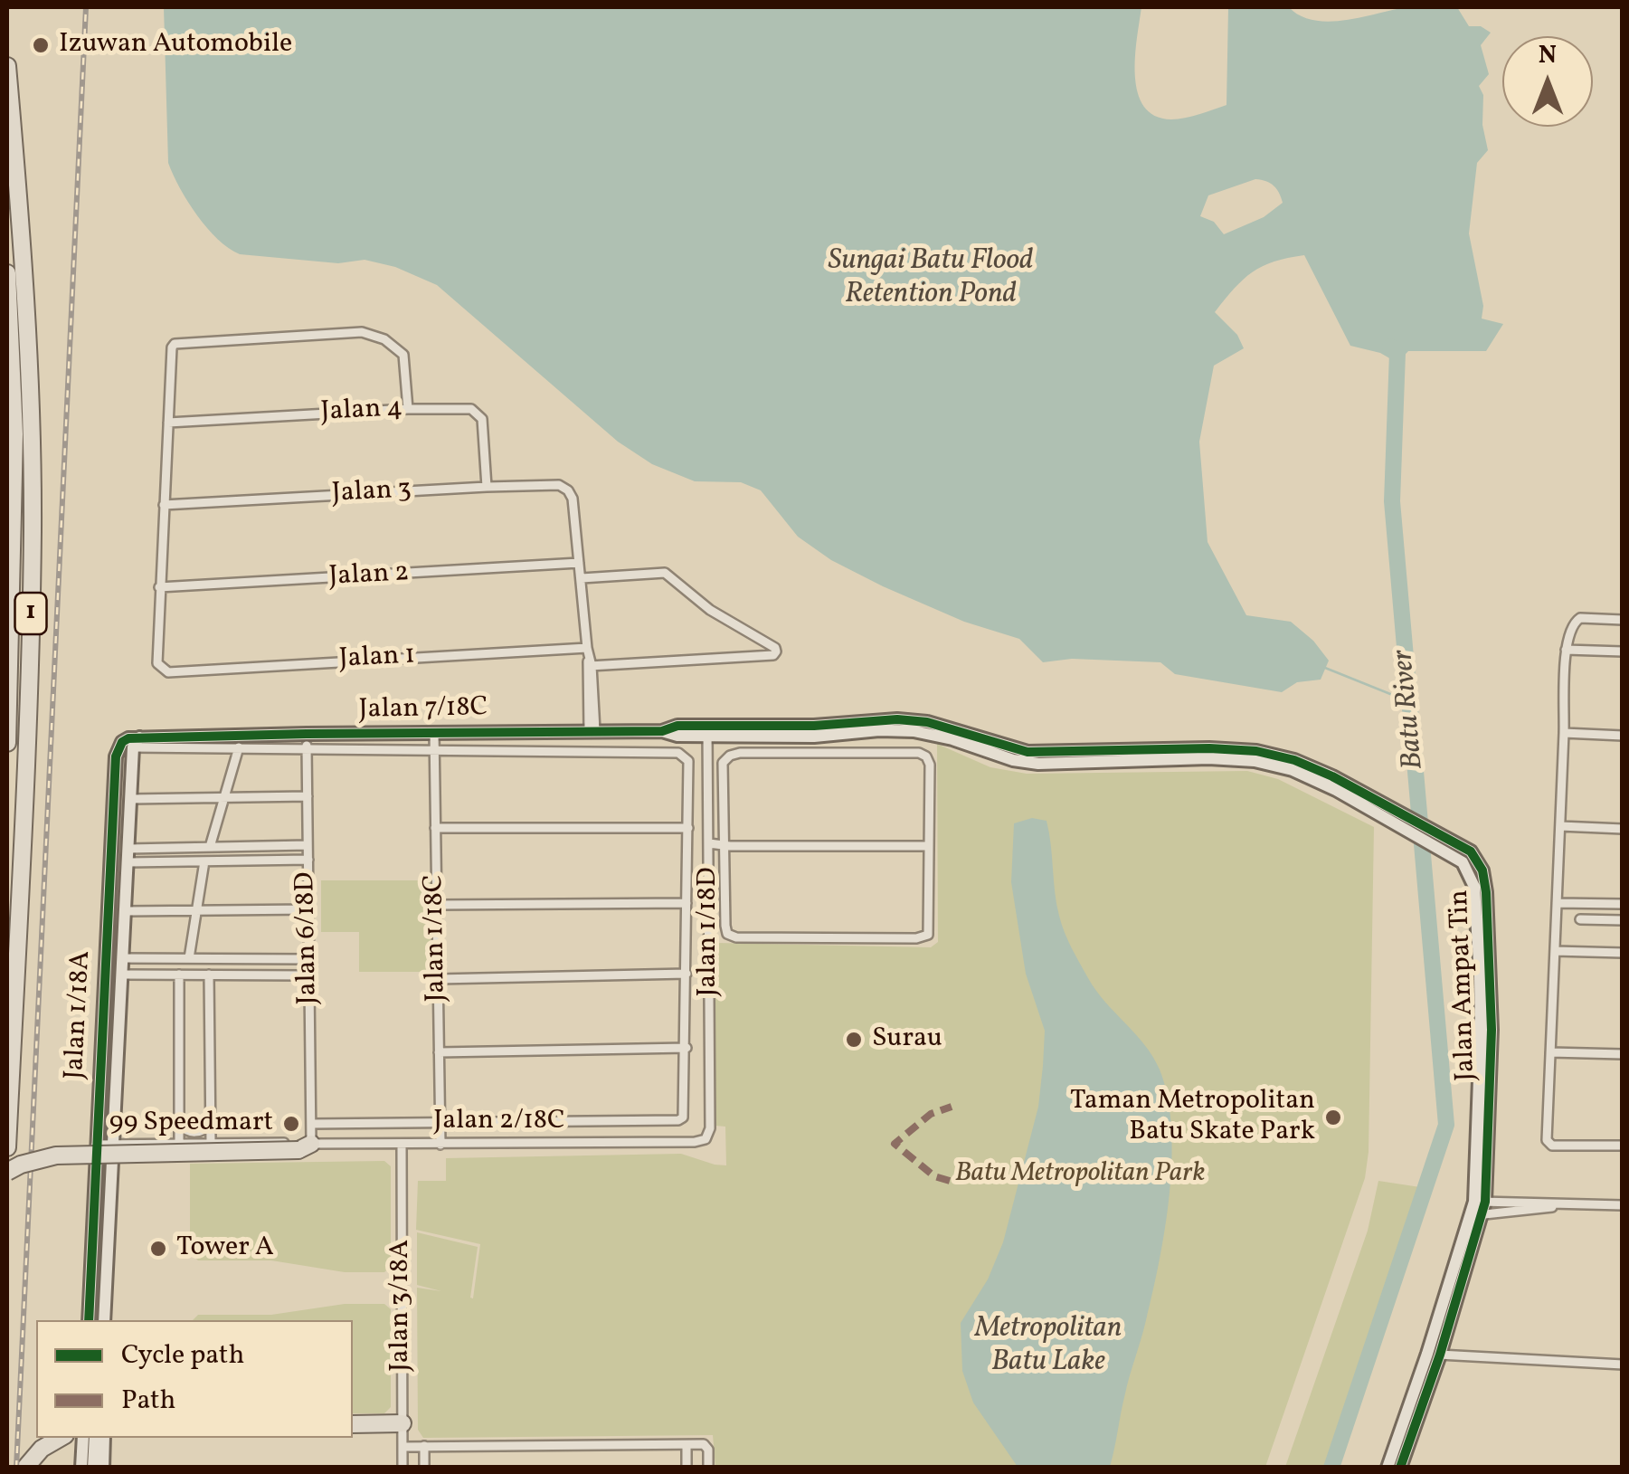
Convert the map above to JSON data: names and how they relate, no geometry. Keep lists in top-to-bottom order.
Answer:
{
  "streets": {
    "highway": ["1"],
    "street": [
      "Jalan 4",
      "Jalan 3",
      "Jalan 2",
      "Jalan 1",
      "Jalan 7/18C",
      "Jalan 1/18D",
      "Jalan 6/18D",
      "Jalan 1/18C",
      "Jalan Ampat Tin",
      "Jalan 1/18A",
      "Jalan 2/18C",
      "Jalan 3/18A"
    ]
  },
  "crossings": [
    ["Jalan 4", "Jalan 3"],
    ["Jalan 3", "Jalan 2"],
    ["Jalan 2", "Jalan 1"],
    ["Jalan 7/18C", "Jalan 1/18D"],
    ["Jalan 7/18C", "Jalan 6/18D"],
    ["Jalan 7/18C", "Jalan 1/18C"],
    ["Jalan 7/18C", "Jalan Ampat Tin"],
    ["Jalan 7/18C", "Jalan 1/18A"],
    ["Jalan 1/18D", "Jalan 1/18C"],
    ["Jalan 1/18D", "Jalan Ampat Tin"],
    ["Jalan 6/18D", "Jalan 2/18C"],
    ["Jalan 1/18C", "Jalan 2/18C"]
  ],
  "water": ["Sungai Batu Flood Retention Pond", "Batu River", "Metropolitan Batu Lake"],
  "parks": ["Batu Metropolitan Park"],
  "places": [
    "Izuwan Automobile",
    "Surau",
    "Taman Metropolitan Batu Skate Park",
    "99 Speedmart",
    "Tower A"
  ],
  "legend": ["Cycle path", "Path"],
  "north": "top"
}
